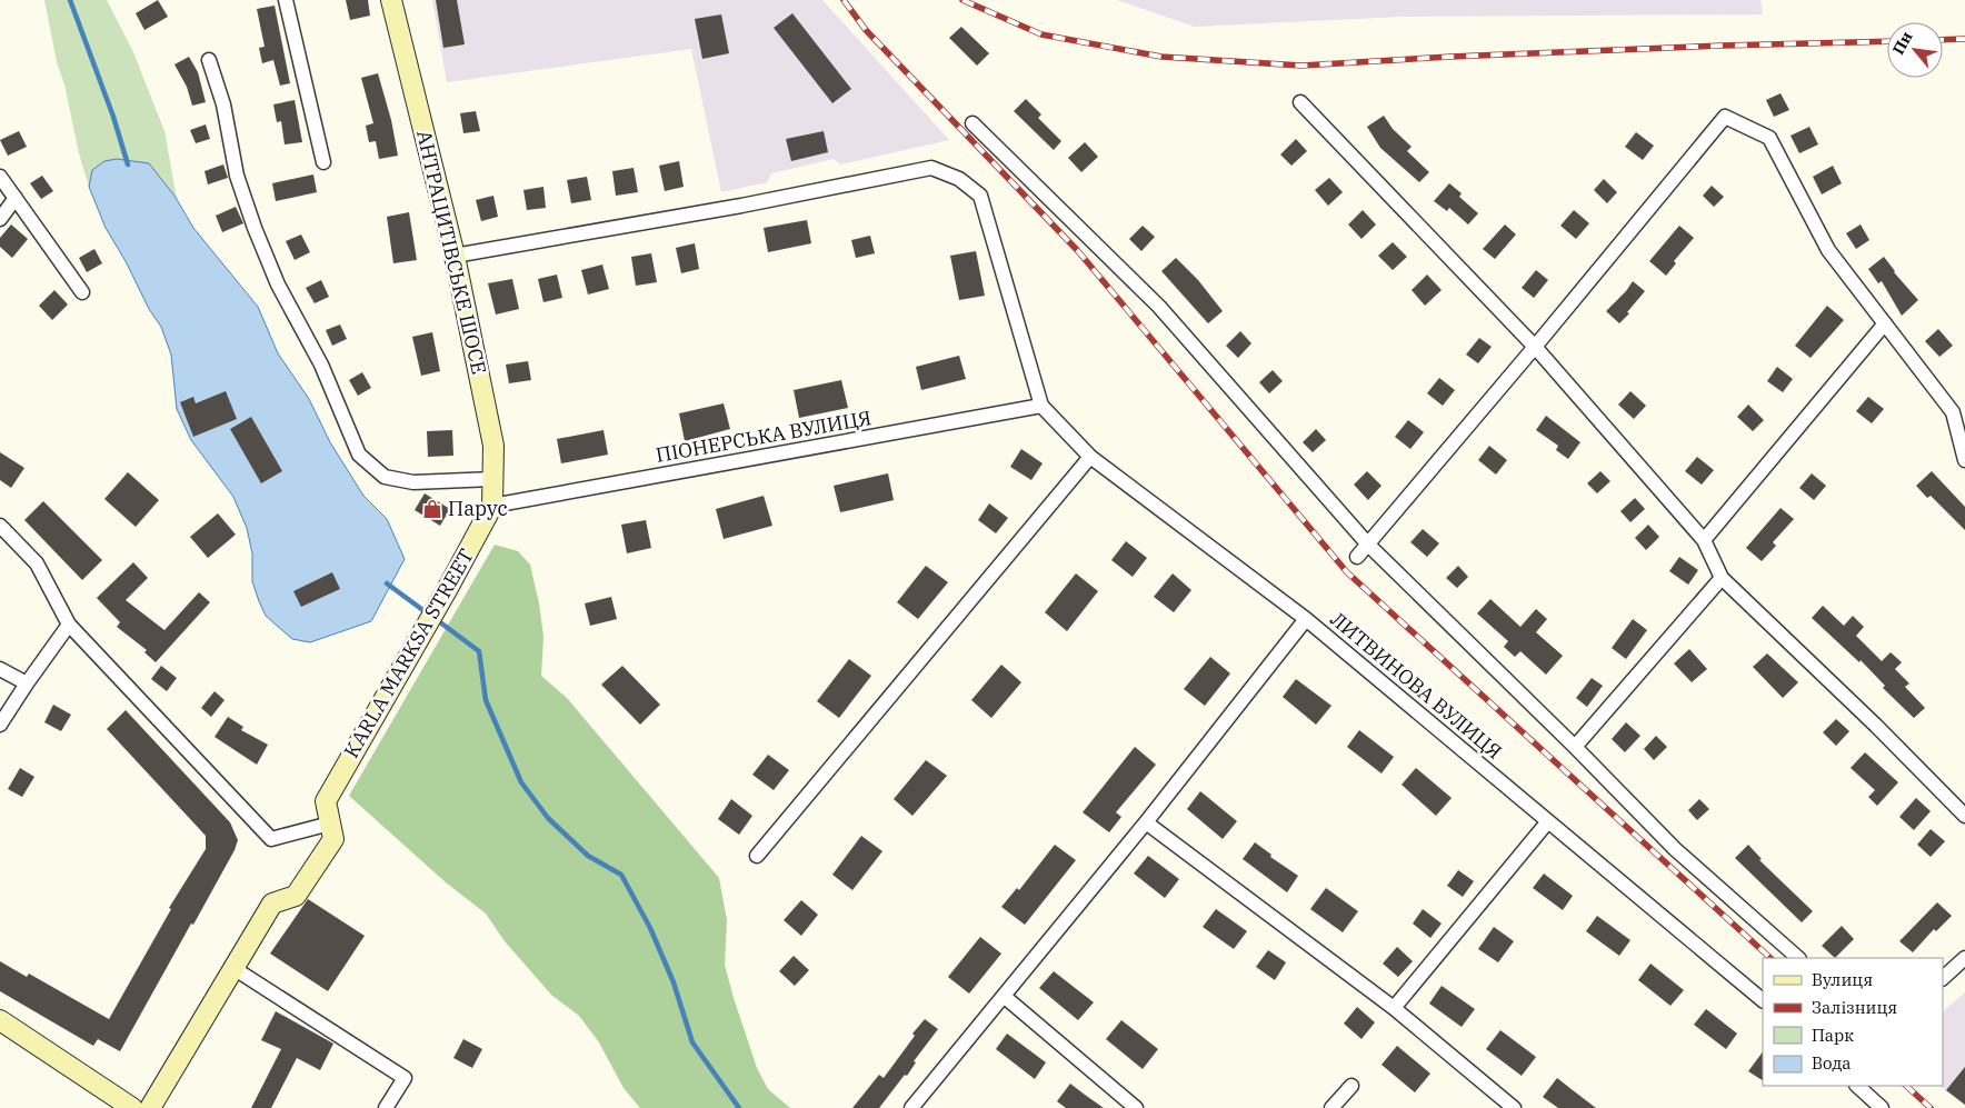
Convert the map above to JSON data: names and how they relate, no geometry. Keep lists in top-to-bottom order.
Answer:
{
  "streets": {
    "main road": ["АНТРАЦИТІВСЬКЕ ШОСЕ", "KARLA MARKSA STREET"],
    "street": ["ПІОНЕРСЬКА ВУЛИЦЯ", "ЛИТВИНОВА ВУЛИЦЯ"]
  },
  "crossings": [
    ["АНТРАЦИТІВСЬКЕ ШОСЕ", "ПІОНЕРСЬКА ВУЛИЦЯ"],
    ["АНТРАЦИТІВСЬКЕ ШОСЕ", "KARLA MARKSA STREET"],
    ["ПІОНЕРСЬКА ВУЛИЦЯ", "KARLA MARKSA STREET"],
    ["ПІОНЕРСЬКА ВУЛИЦЯ", "ЛИТВИНОВА ВУЛИЦЯ"]
  ],
  "places": {
    "shop": ["Парус"]
  },
  "legend": [
    "Вулиця",
    "Залізниця",
    "Парк",
    "Вода"
  ],
  "north": "top left"
}
